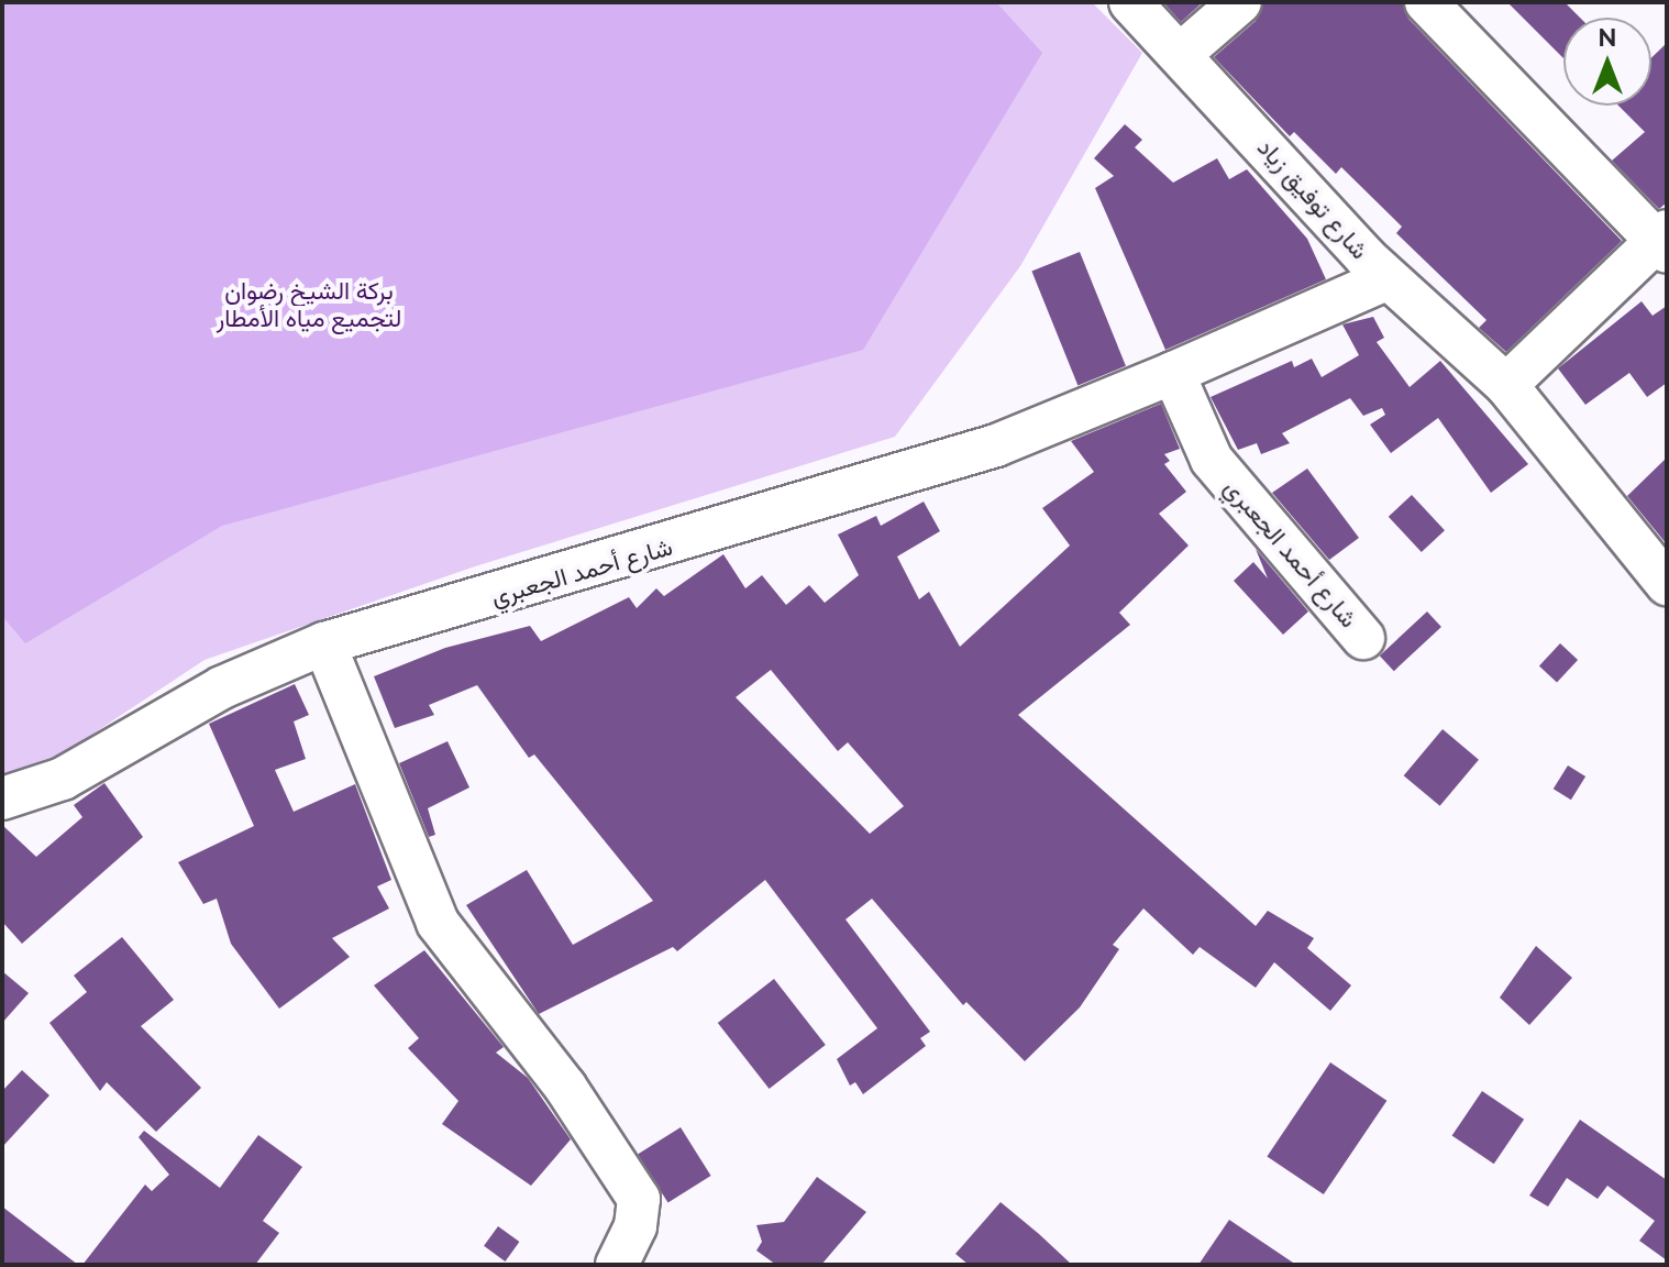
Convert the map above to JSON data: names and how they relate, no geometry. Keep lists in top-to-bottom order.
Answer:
{
  "streets": {
    "street": ["شارع توفيق زياد", "شارع أحمد الجعبري"]
  },
  "crossings": [
    ["شارع توفيق زياد", "شارع أحمد الجعبري"]
  ],
  "parks": ["بركة الشيخ رضوان لتجميع مياه الأمطار"],
  "north": "top"
}
